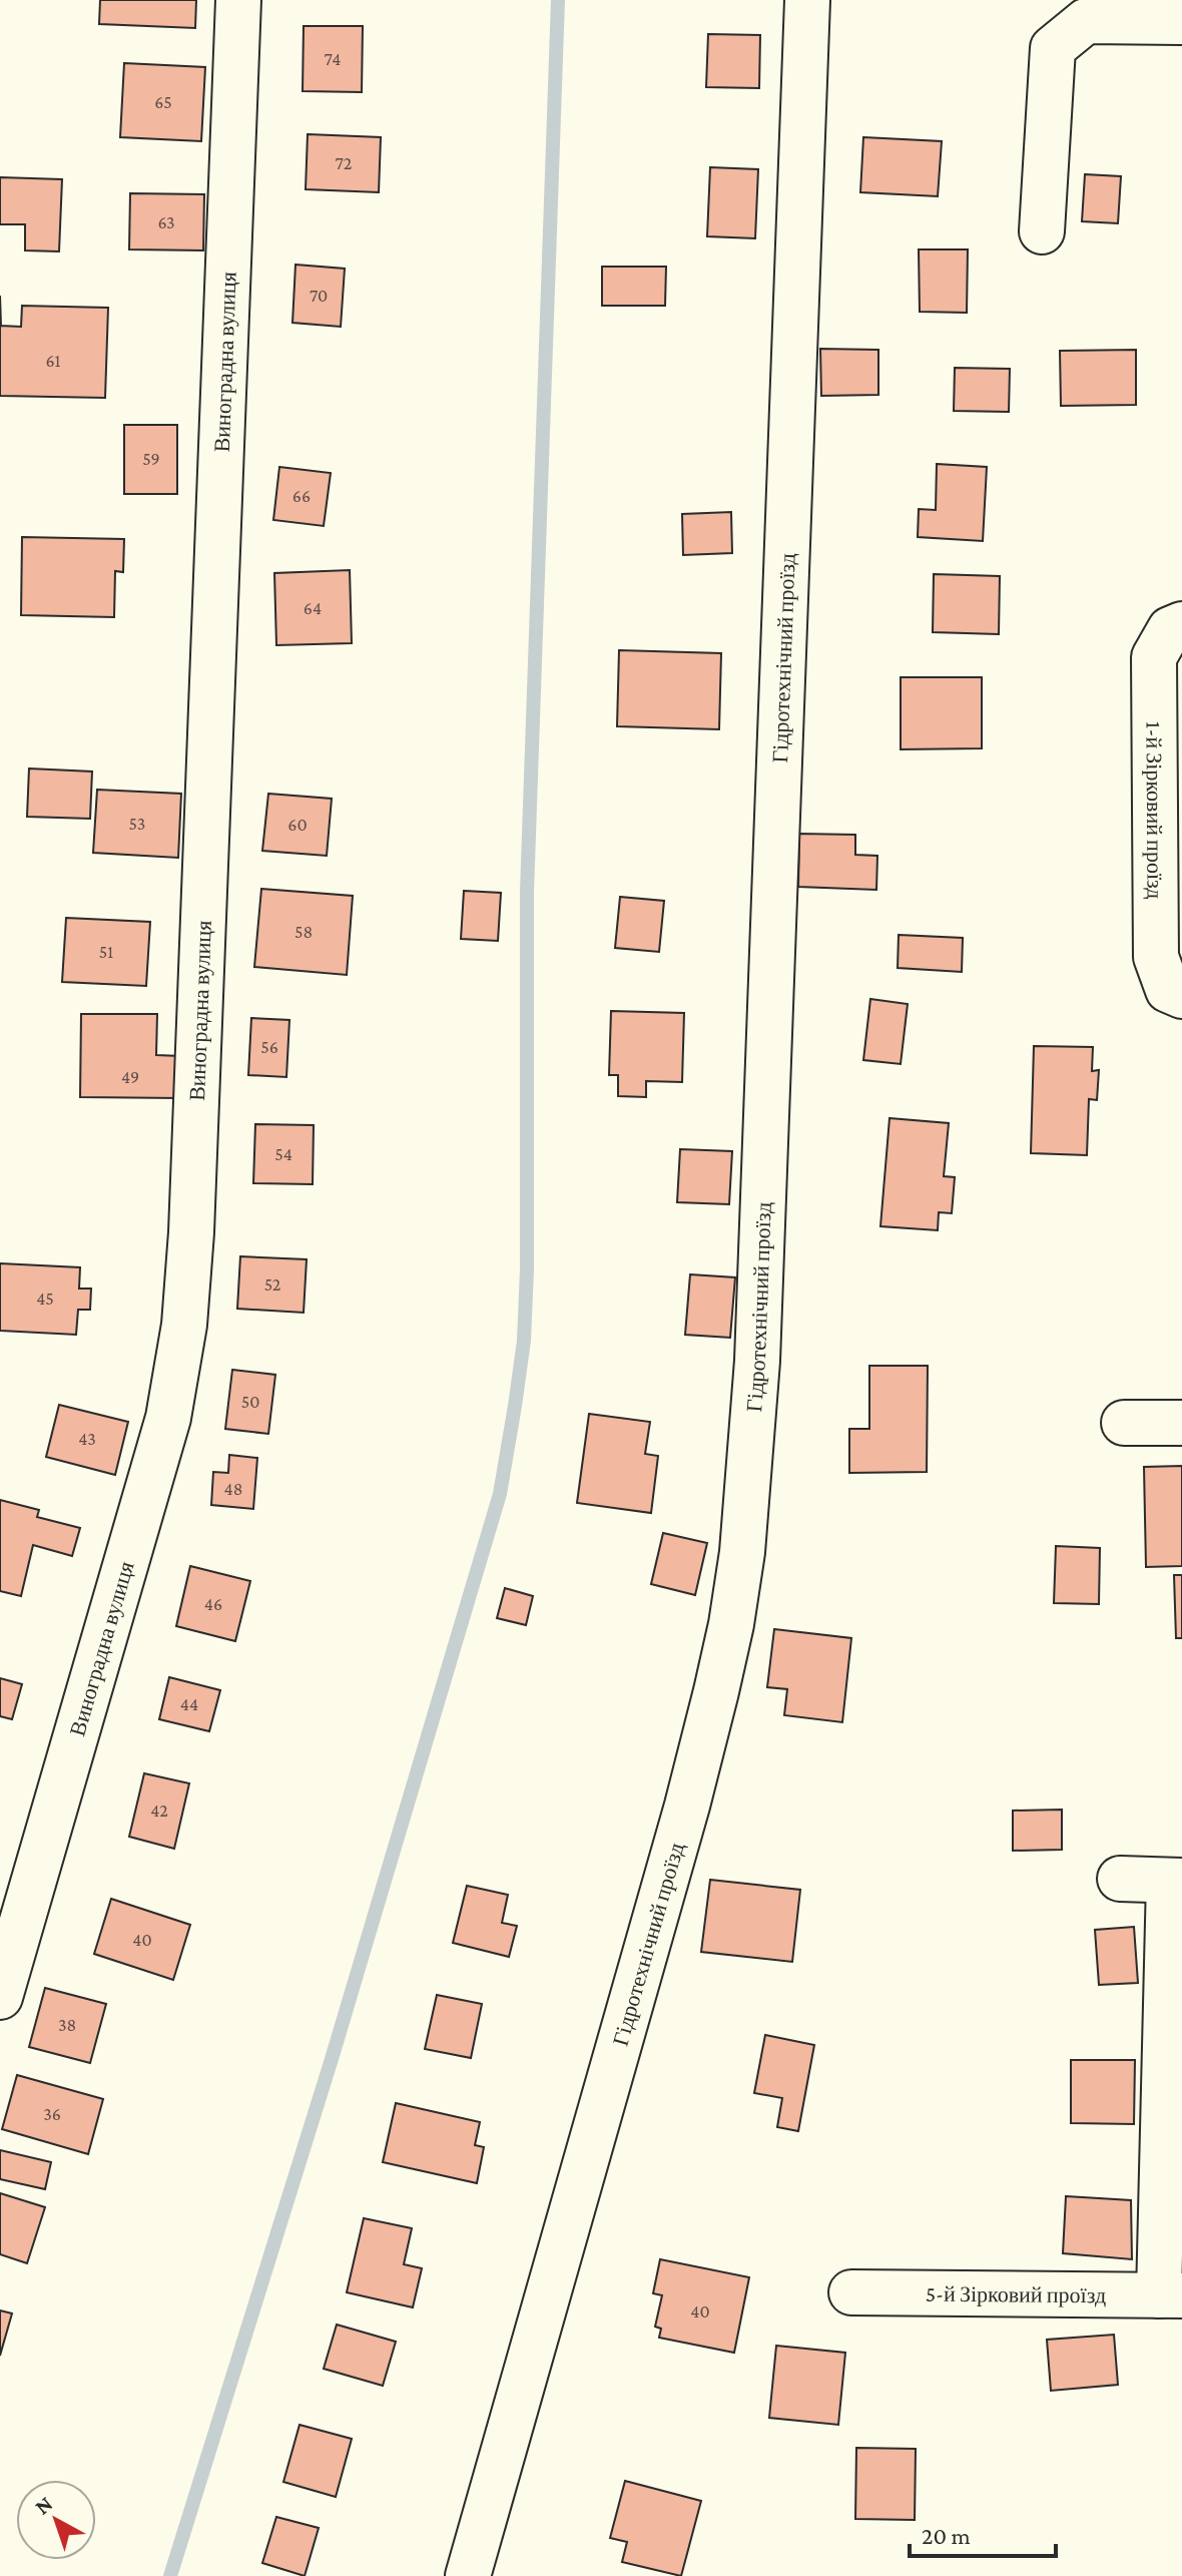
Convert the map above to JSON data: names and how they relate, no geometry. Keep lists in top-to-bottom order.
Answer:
{
  "streets": {
    "street": [
      "Виноградна вулиця",
      "Гідротехнічний проїзд",
      "1-й Зірковий проїзд",
      "5-й Зірковий проїзд"
    ]
  },
  "house_numbers": [
    "74",
    "65",
    "72",
    "63",
    "70",
    "61",
    "59",
    "66",
    "64",
    "53",
    "60",
    "58",
    "51",
    "56",
    "49",
    "54",
    "52",
    "45",
    "50",
    "43",
    "48",
    "46",
    "44",
    "42",
    "40",
    "38",
    "36",
    "40"
  ],
  "scale_bar": "20 m",
  "north": "top left"
}
